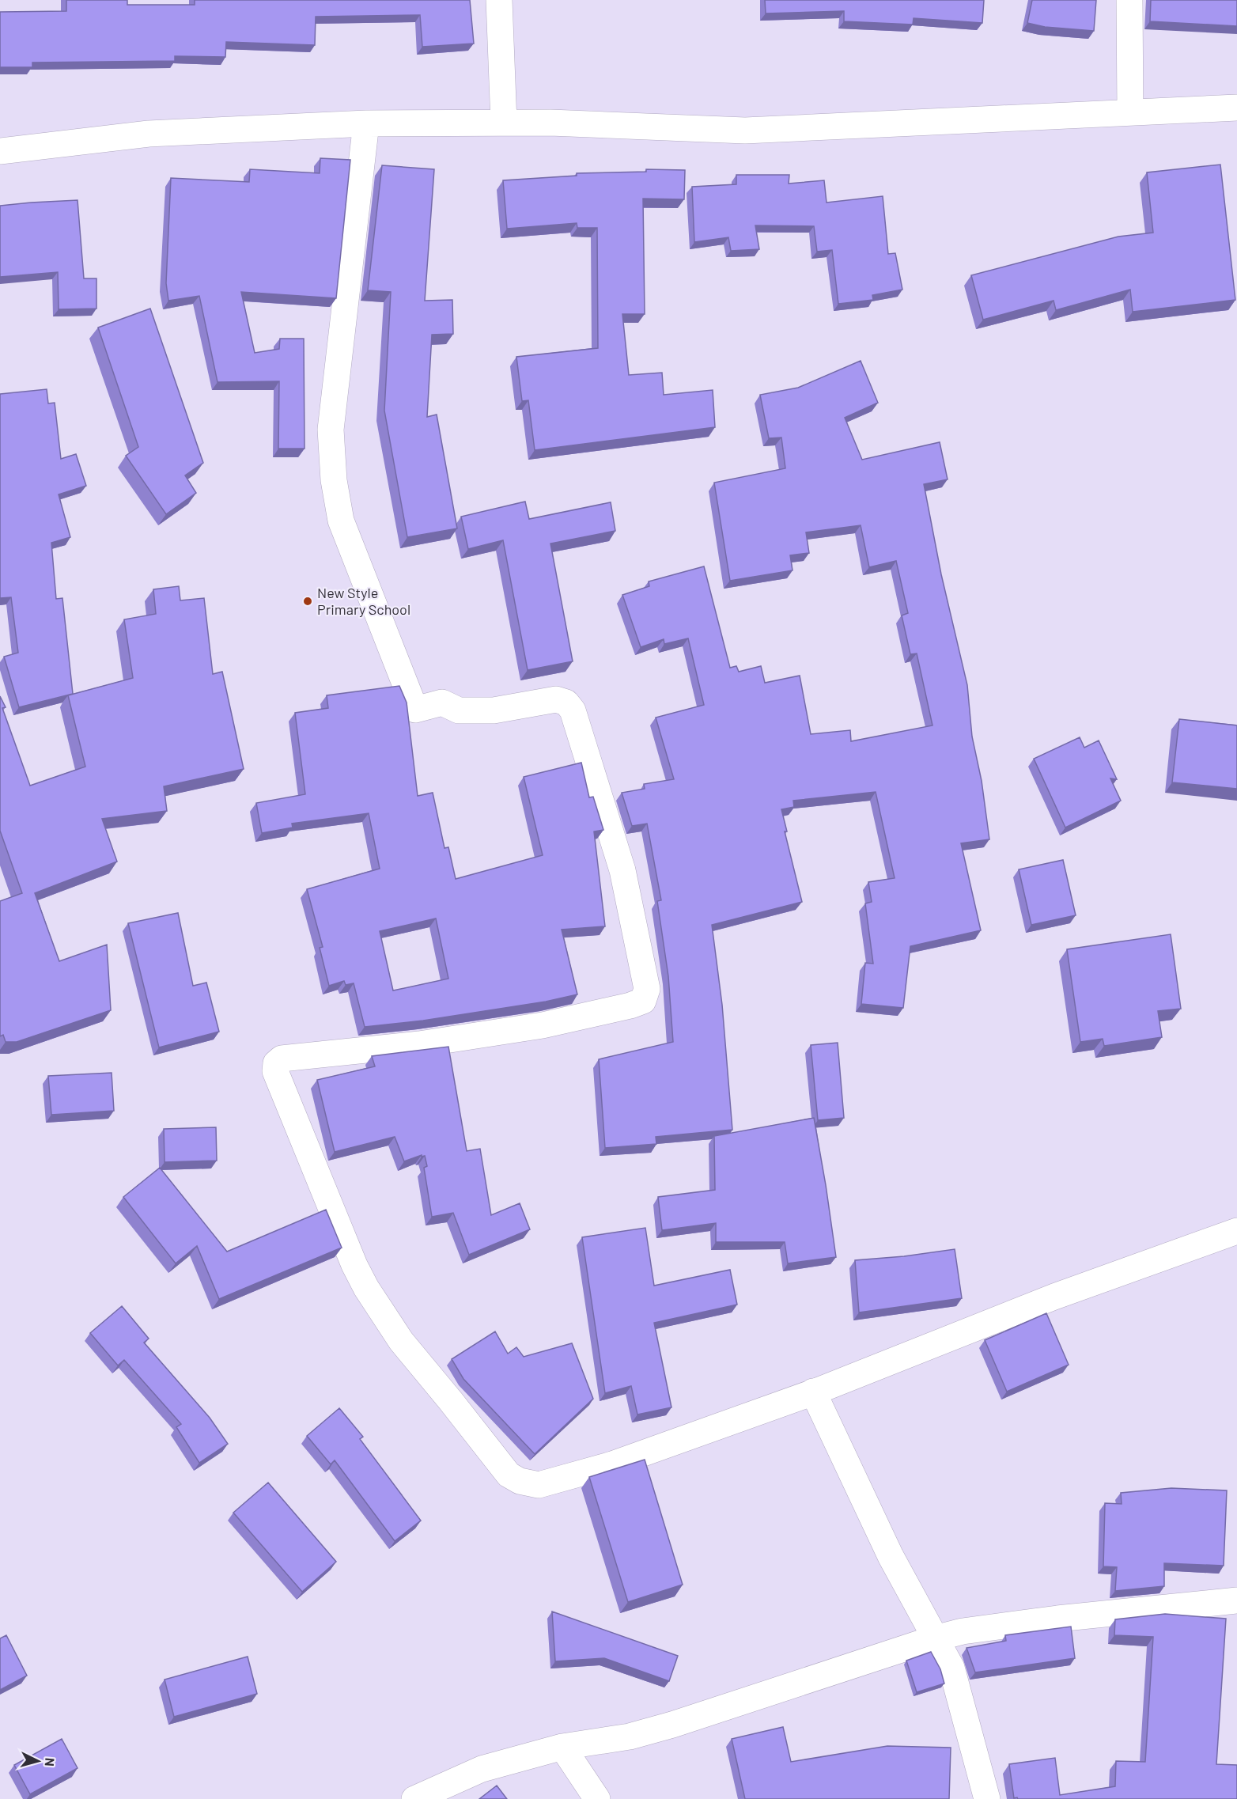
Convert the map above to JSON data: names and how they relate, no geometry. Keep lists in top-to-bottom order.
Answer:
{
  "places": ["New Style Primary School"],
  "north": "right"
}
